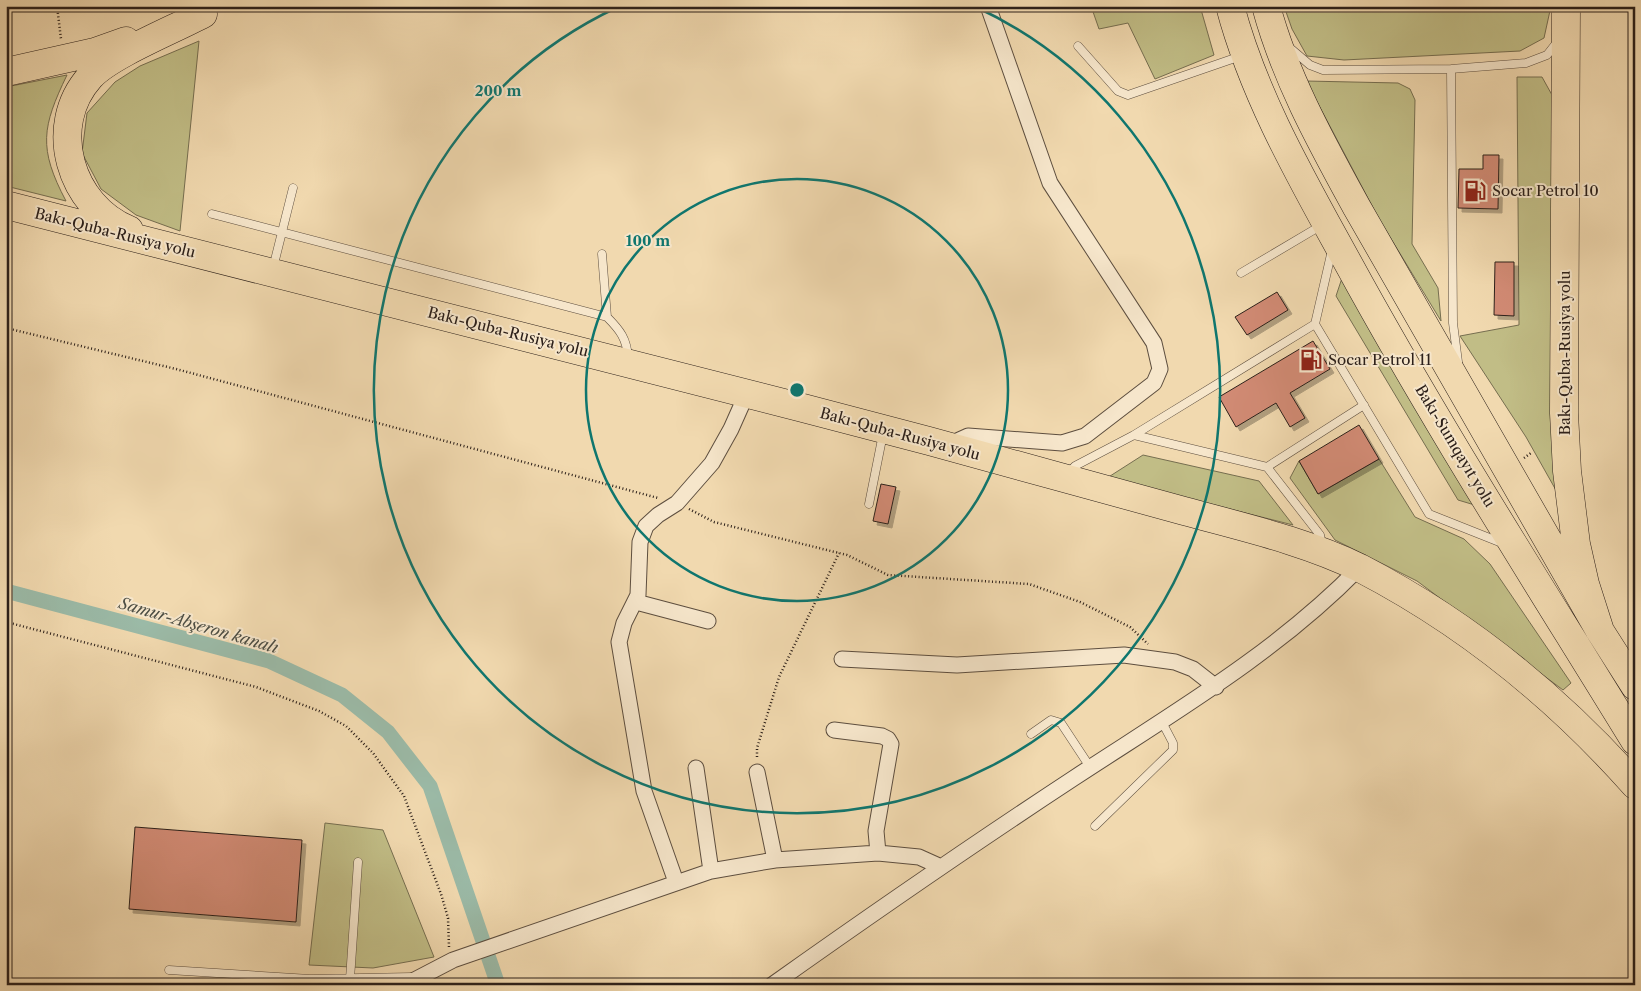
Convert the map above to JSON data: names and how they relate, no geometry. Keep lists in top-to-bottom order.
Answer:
{
  "streets": {
    "highway": ["Bakı-Quba-Rusiya yolu", "Bakı-Sumqayıt yolu"]
  },
  "water": ["Samur-Abşeron kanalı"],
  "places": {
    "fuel station": ["Socar Petrol 10", "Socar Petrol 11"]
  },
  "rings": ["200 m", "100 m"]
}
